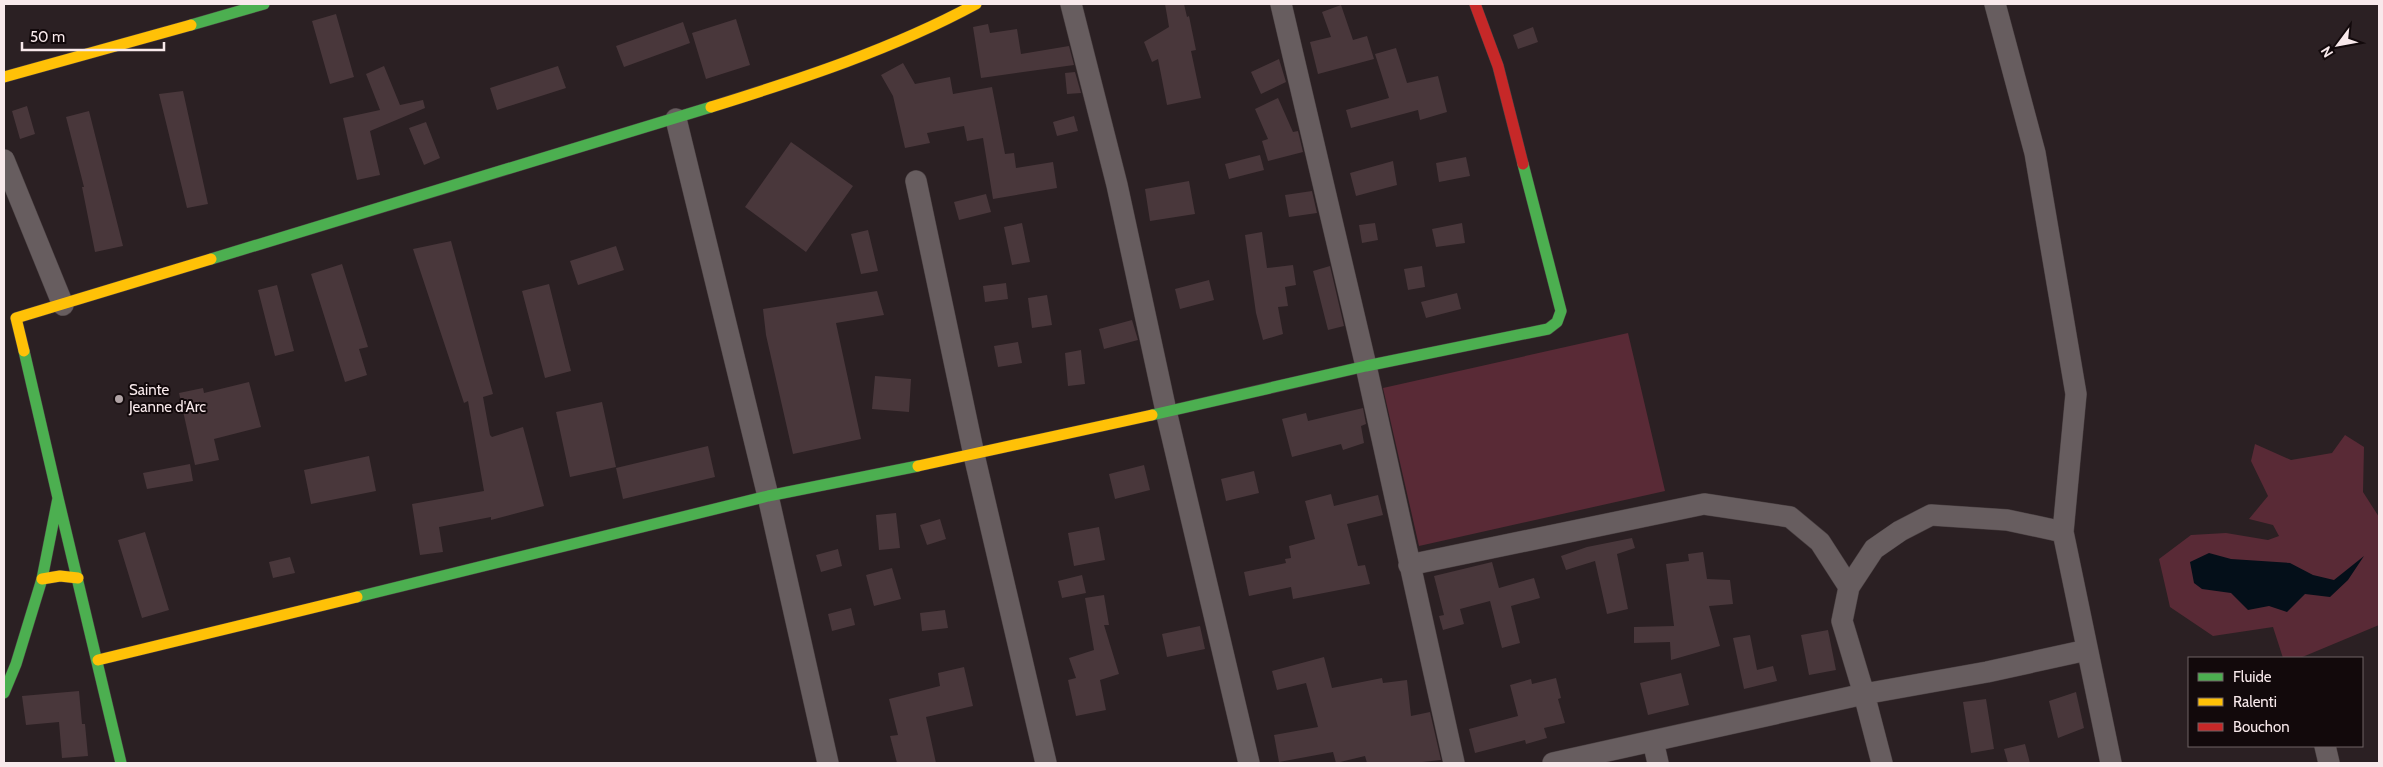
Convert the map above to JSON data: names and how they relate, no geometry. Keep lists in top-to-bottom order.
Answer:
{
  "places": ["Sainte Jeanne d'Arc"],
  "legend": ["Fluide", "Ralenti", "Bouchon"],
  "scale_bar": "50 m",
  "north": "bottom left"
}
